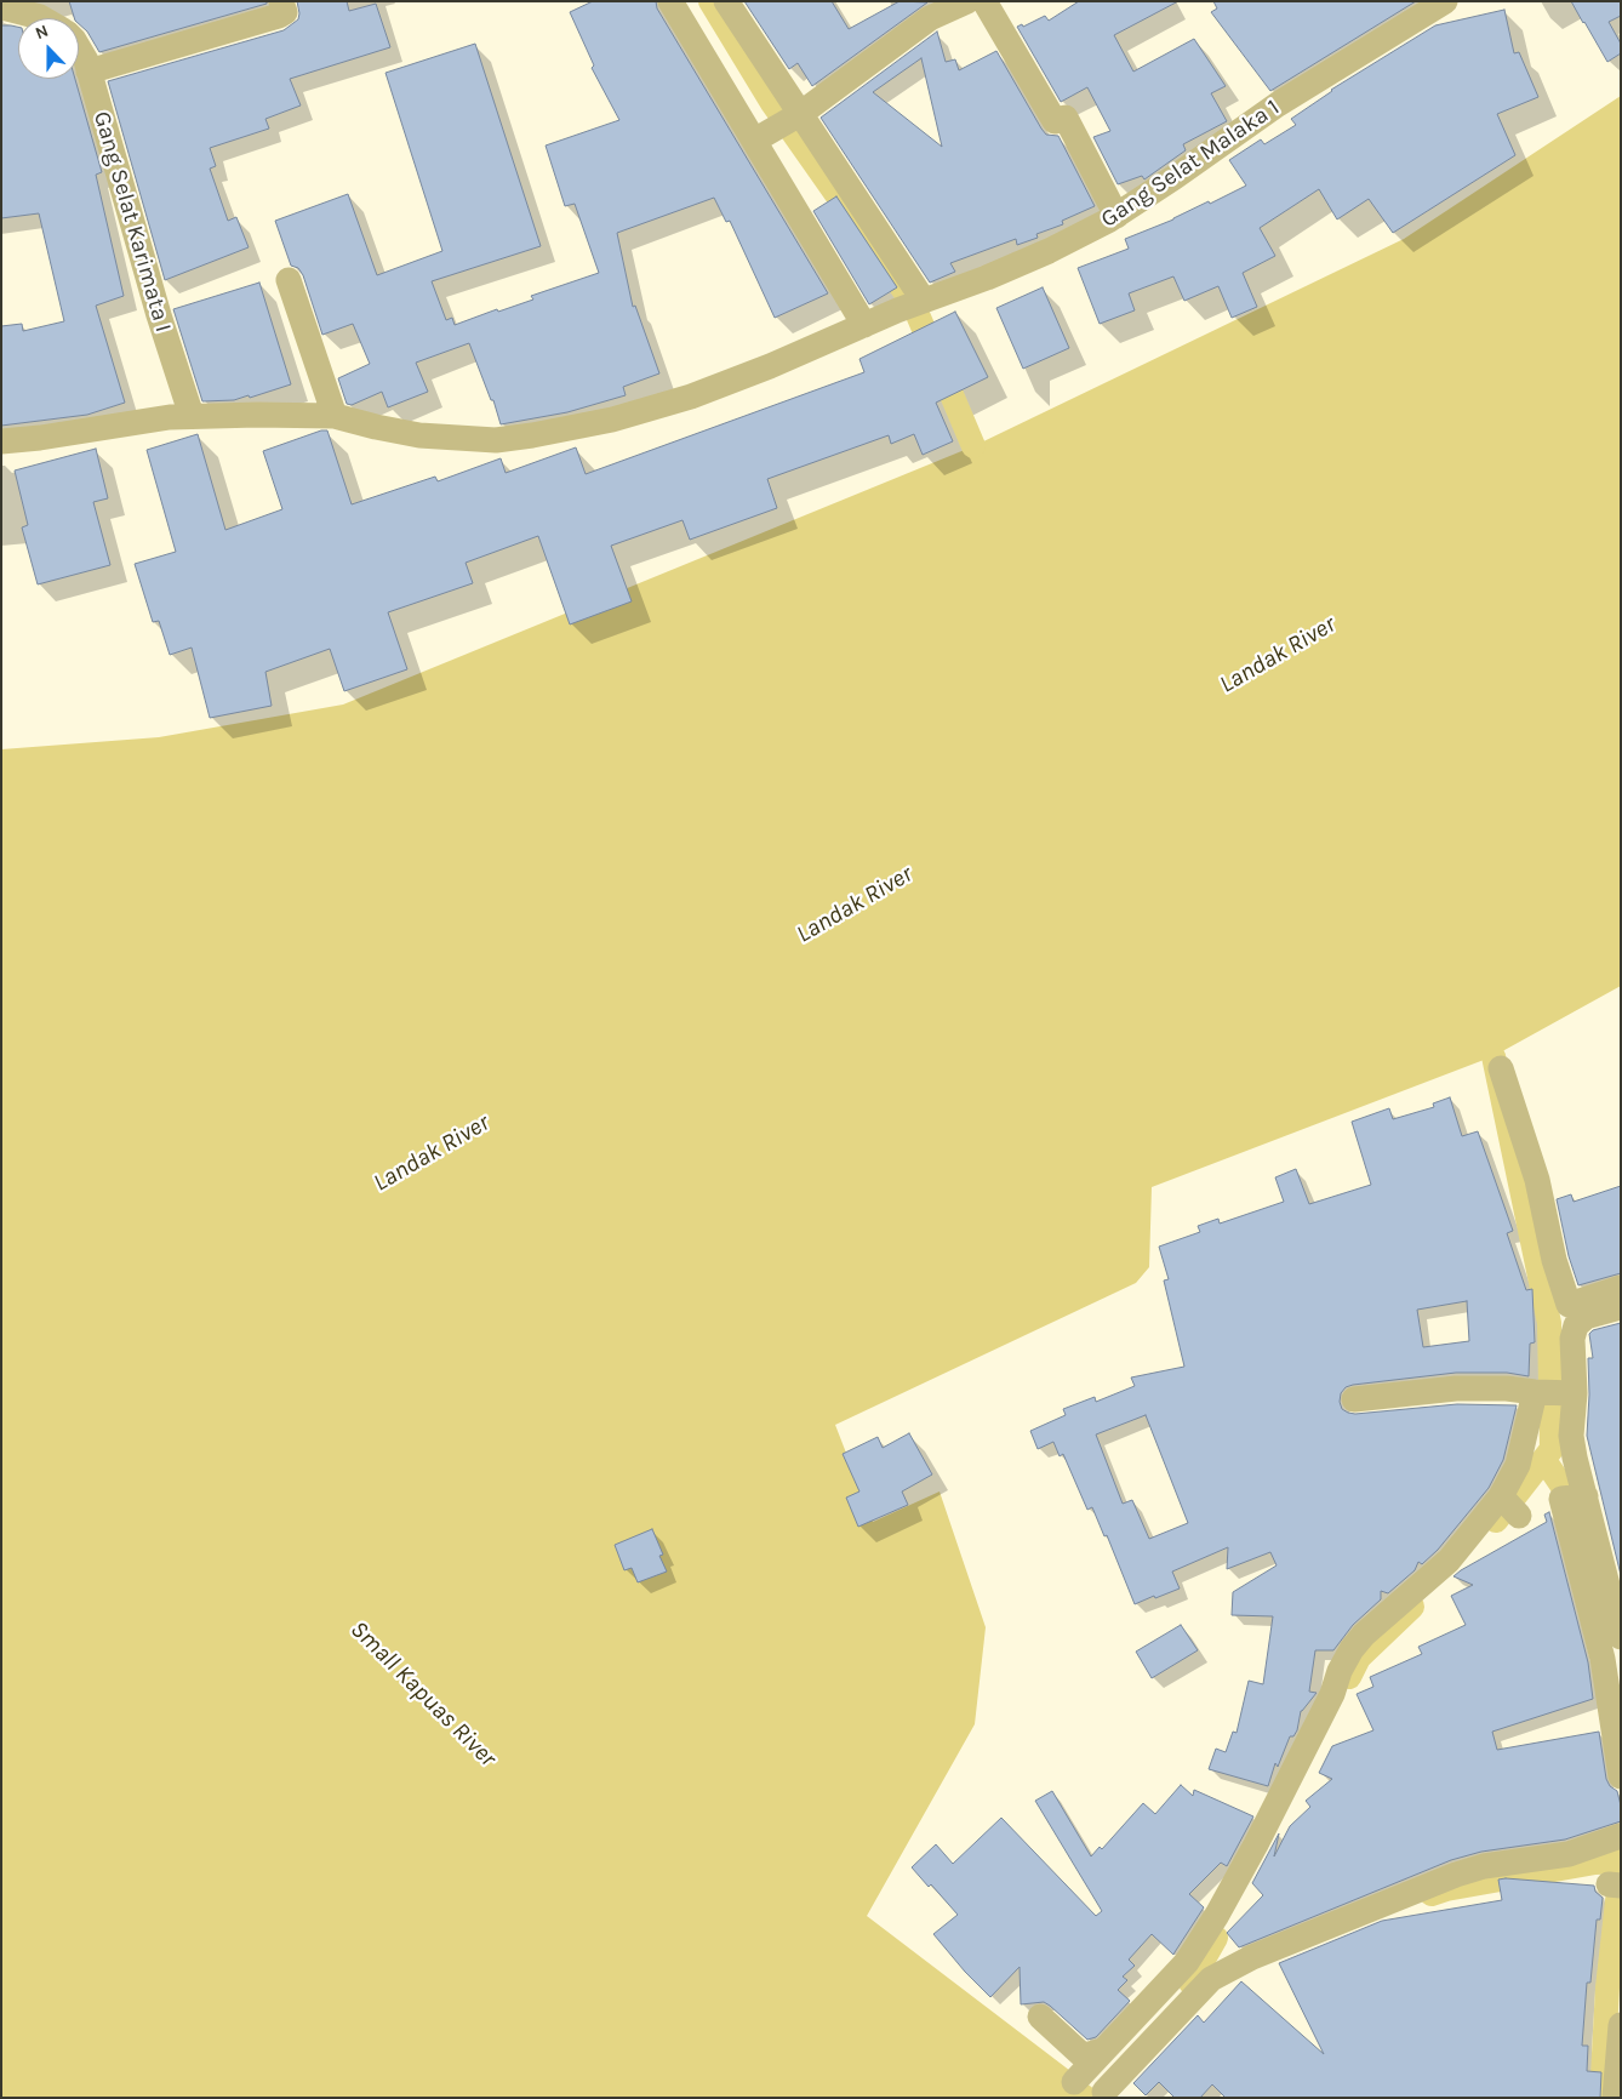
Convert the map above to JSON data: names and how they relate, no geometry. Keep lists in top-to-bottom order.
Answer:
{
  "streets": {
    "street": ["Gang Selat Malaka 1", "Gang Selat Karimata I"]
  },
  "crossings": [
    ["Gang Selat Malaka 1", "Gang Selat Karimata I"]
  ],
  "water": ["Landak River", "Small Kapuas River"],
  "north": "top"
}
